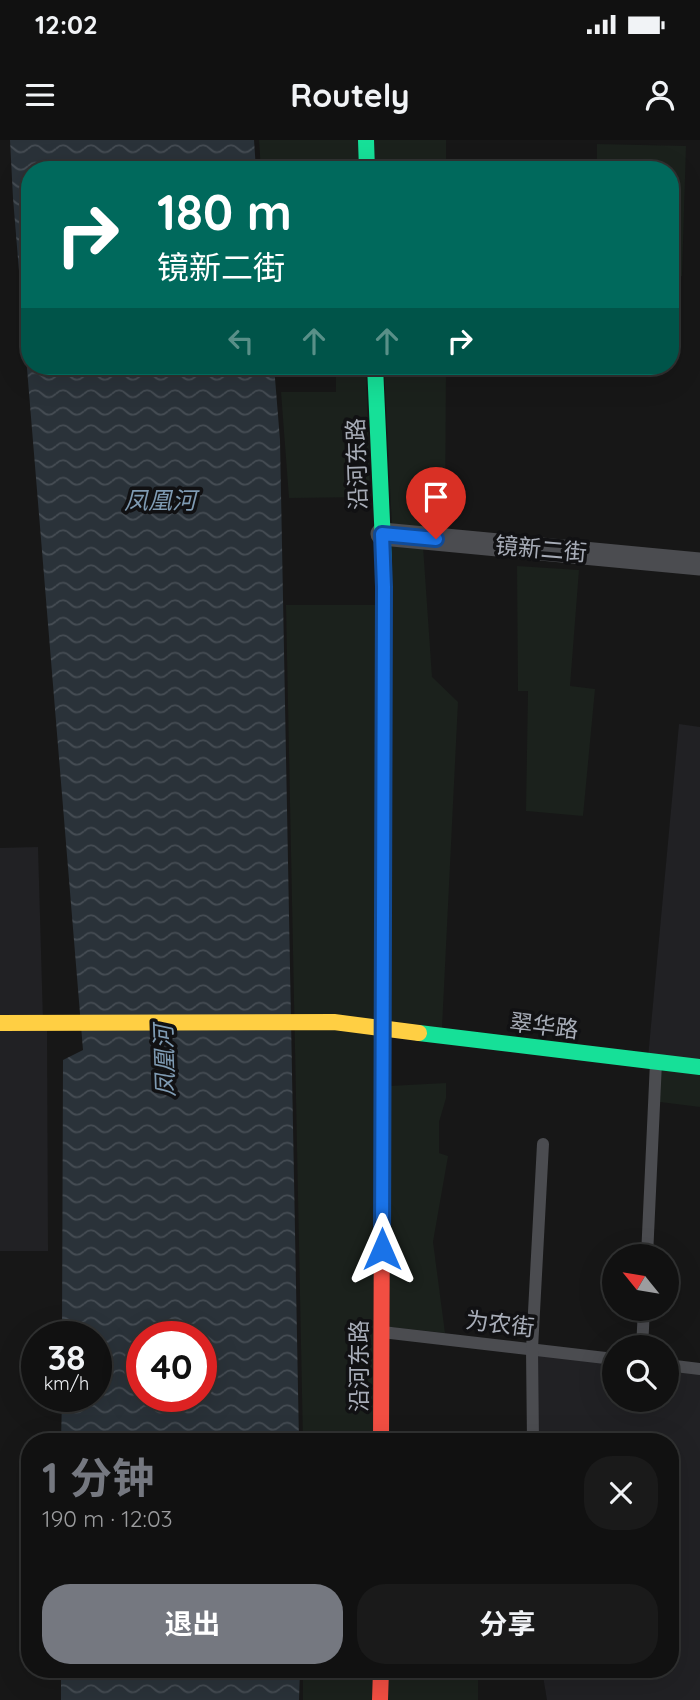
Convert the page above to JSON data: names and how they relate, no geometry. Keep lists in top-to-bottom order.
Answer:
{
  "streets": {
    "street": ["沿河东路", "镜新二街", "翠华路"],
    "lane": ["为农街"]
  },
  "crossings": [
    ["沿河东路", "镜新二街"],
    ["沿河东路", "翠华路"],
    ["沿河东路", "为农街"]
  ],
  "water": ["凤凰河"],
  "north": "top left",
  "page": {
    "status": "12:02",
    "header": "Routely",
    "turn": ["180 m", "镜新二街"],
    "speed": "38 km/h",
    "limit": "40",
    "heading": ["1 分钟", "190 m · 12:03"],
    "buttons": ["退出", "分享"]
  }
}
